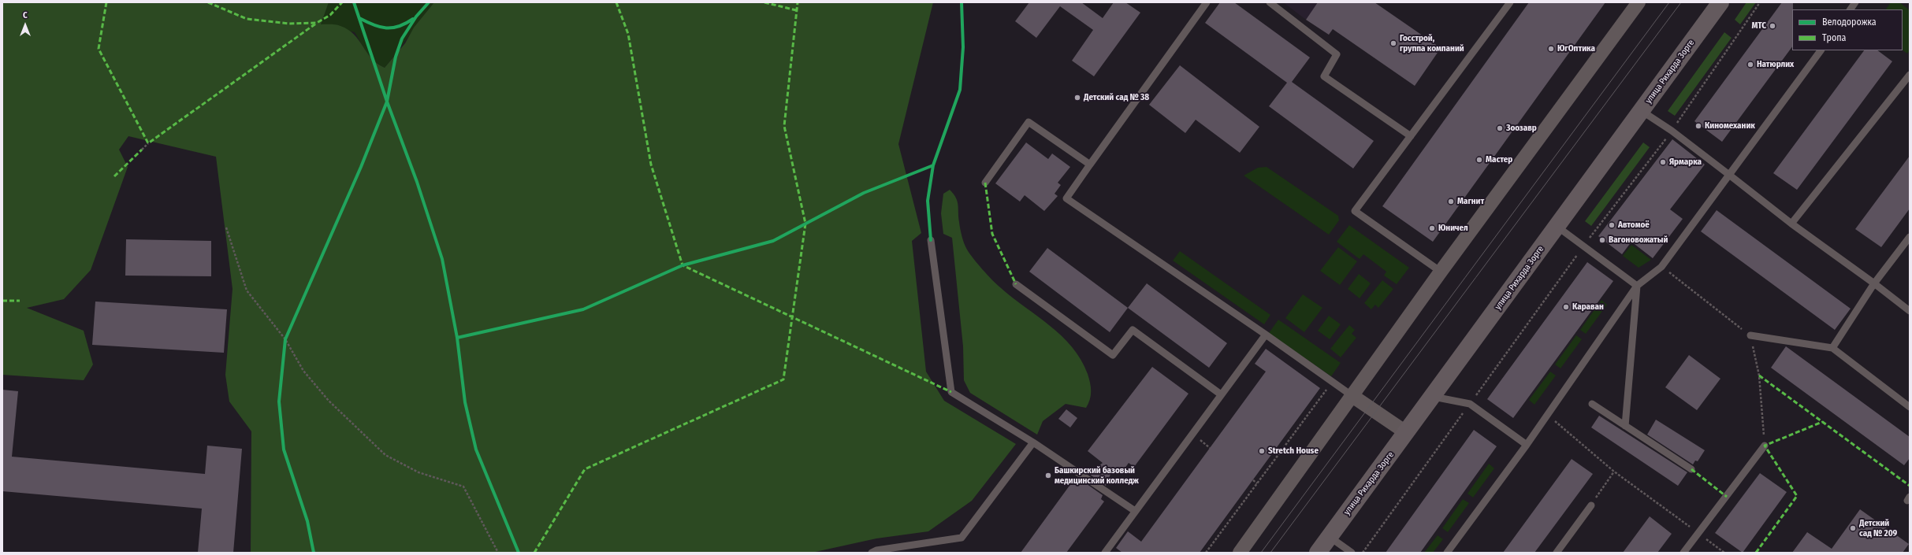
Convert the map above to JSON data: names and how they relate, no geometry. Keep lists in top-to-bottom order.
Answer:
{
  "streets": {
    "main road": ["улица Рихарда Зорге"]
  },
  "places": [
    "МТС",
    "Госстрой, группа компаний",
    "ЮгОптика",
    "Натюрлих",
    "Детский сад № 38",
    "Киномеханик",
    "Зоозавр",
    "Мастер",
    "Ярмарка",
    "Магнит",
    "Автомоё",
    "Юничел",
    "Вагоновожатый",
    "Караван",
    "Stretch House",
    "Башкирский базовый медицинский колледж",
    "Детский сад № 209"
  ],
  "legend": ["Велодорожка", "Тропа"],
  "north": "top"
}
